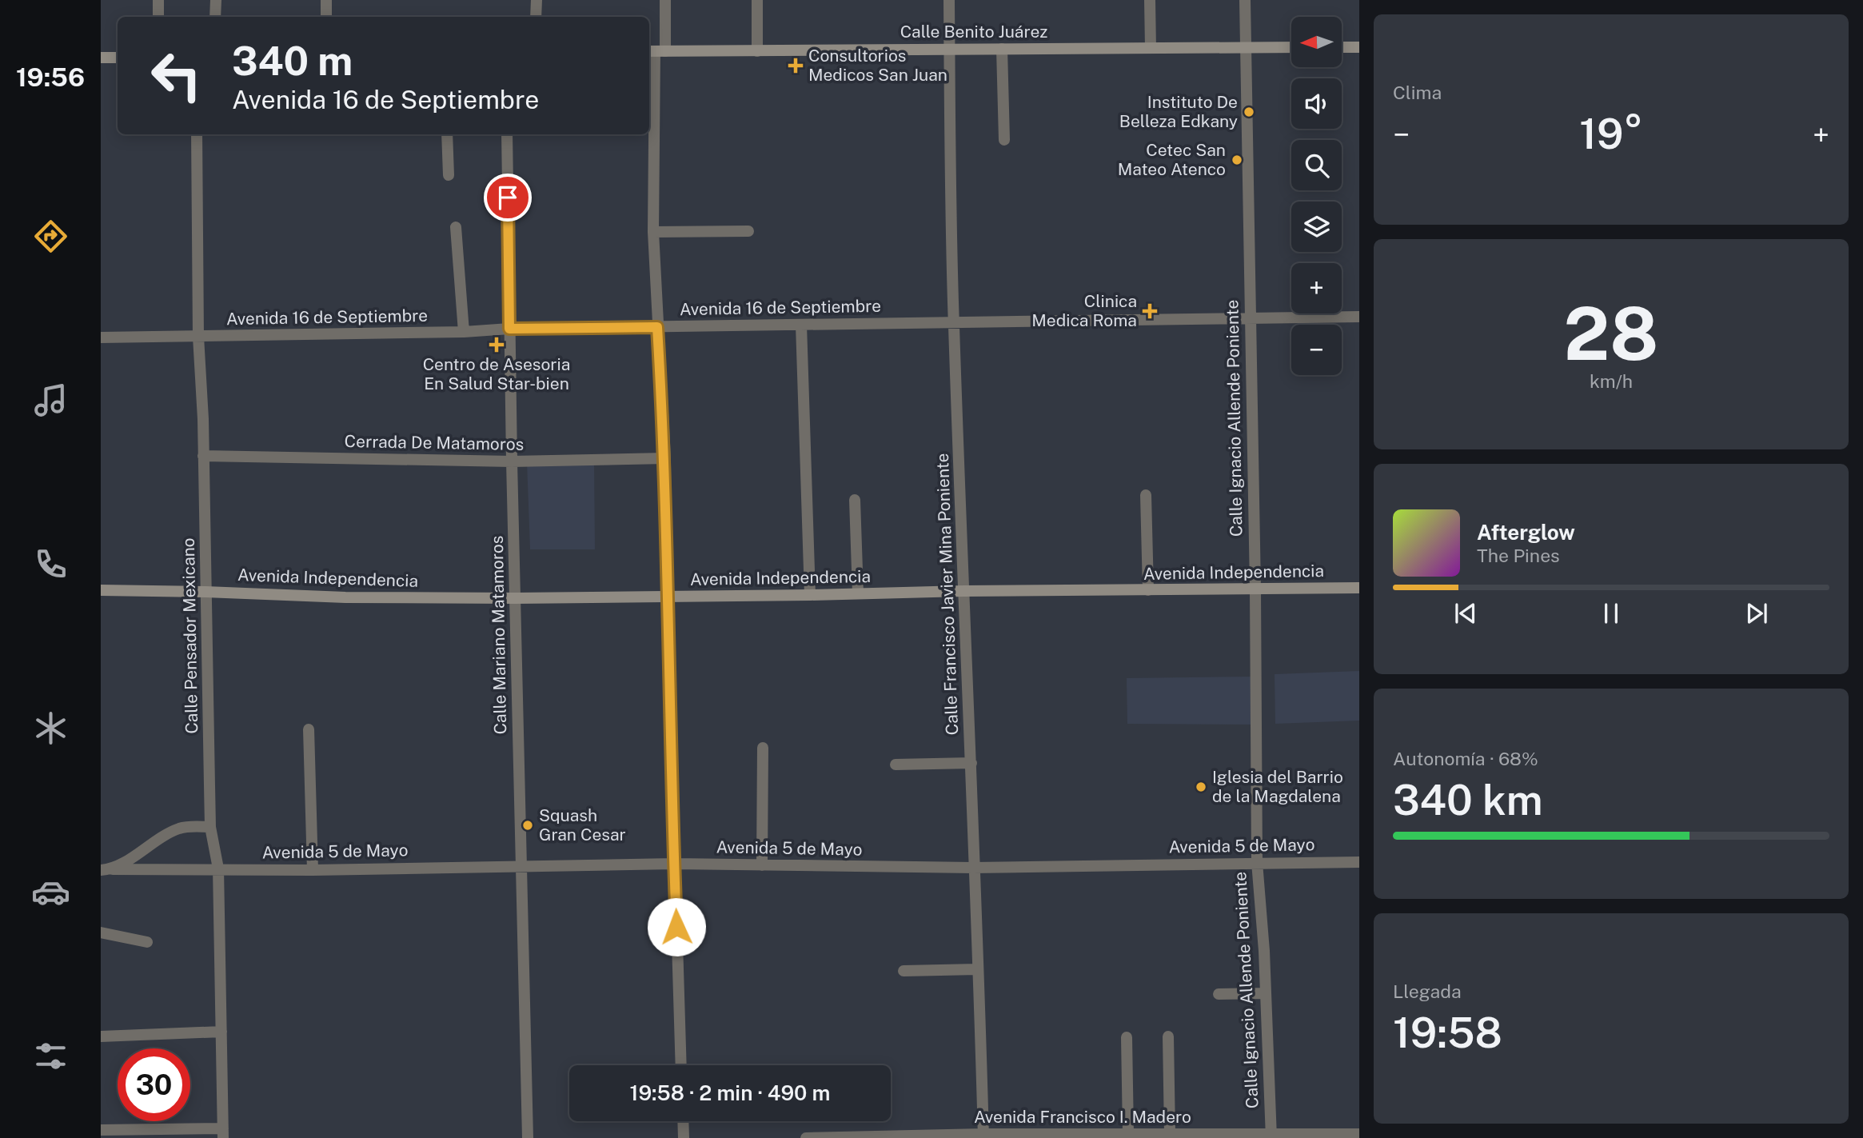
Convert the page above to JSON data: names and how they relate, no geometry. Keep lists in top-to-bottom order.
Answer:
{
  "streets": {
    "main road": ["Calle Benito Juárez", "Avenida Independencia"],
    "street": [
      "Avenida 16 de Septiembre",
      "Calle Ignacio Allende Poniente",
      "Cerrada De Matamoros",
      "Calle Francisco Javier Mina Poniente",
      "Calle Mariano Matamoros",
      "Calle Pensador Mexicano",
      "Avenida 5 de Mayo",
      "Avenida Francisco I. Madero"
    ]
  },
  "crossings": [
    ["Calle Benito Juárez", "Calle Ignacio Allende Poniente"],
    ["Calle Benito Juárez", "Calle Francisco Javier Mina Poniente"],
    ["Avenida 16 de Septiembre", "Calle Ignacio Allende Poniente"],
    ["Avenida 16 de Septiembre", "Calle Francisco Javier Mina Poniente"],
    ["Avenida 16 de Septiembre", "Calle Mariano Matamoros"],
    ["Avenida 16 de Septiembre", "Calle Pensador Mexicano"],
    ["Calle Ignacio Allende Poniente", "Avenida Independencia"],
    ["Calle Ignacio Allende Poniente", "Avenida 5 de Mayo"],
    ["Calle Ignacio Allende Poniente", "Avenida Francisco I. Madero"],
    ["Cerrada De Matamoros", "Calle Mariano Matamoros"],
    ["Cerrada De Matamoros", "Calle Pensador Mexicano"],
    ["Avenida Independencia", "Calle Francisco Javier Mina Poniente"],
    ["Avenida Independencia", "Calle Mariano Matamoros"],
    ["Avenida Independencia", "Calle Pensador Mexicano"],
    ["Calle Francisco Javier Mina Poniente", "Avenida 5 de Mayo"],
    ["Calle Francisco Javier Mina Poniente", "Avenida Francisco I. Madero"],
    ["Calle Mariano Matamoros", "Avenida 5 de Mayo"],
    ["Calle Pensador Mexicano", "Avenida 5 de Mayo"]
  ],
  "places": {
    "health": ["Consultorios Medicos San Juan", "Clinica Medica Roma", "Centro de Asesoria En Salud Star-bien"],
    "other": [
      "Instituto De Belleza Edkany",
      "Cetec San Mateo Atenco",
      "Iglesia del Barrio de la Magdalena",
      "Squash Gran Cesar"
    ]
  },
  "north": "left",
  "page": {
    "tabs": "19:56",
    "tile": [
      "Clima",
      ["28", "km/h"],
      ["Autonomía · 68%", "340 km"],
      ["Llegada", "19:58"]
    ],
    "map_buttons": ["+", "−"],
    "turn": ["340 m", "Avenida 16 de Septiembre"],
    "heat": ["−", "19°", "+"],
    "song": ["Afterglow", "The Pines"],
    "limit": "30",
    "trip": "19:58 · 2 min · 490 m"
  }
}
